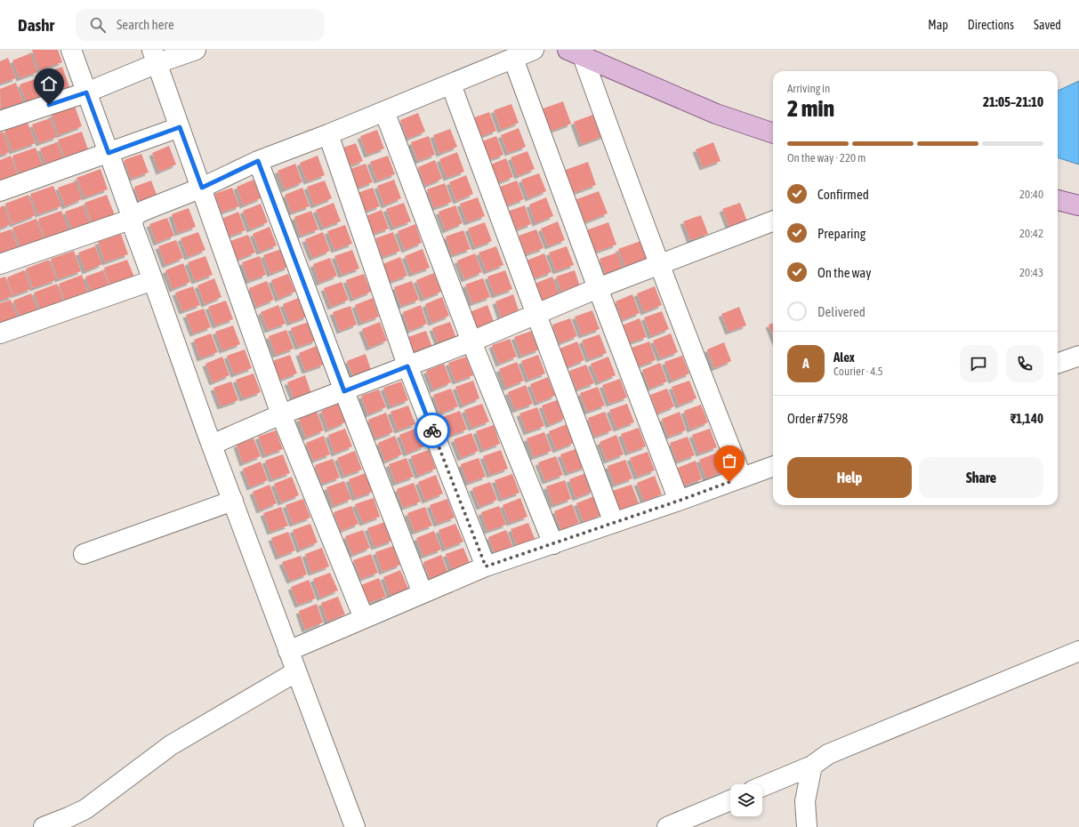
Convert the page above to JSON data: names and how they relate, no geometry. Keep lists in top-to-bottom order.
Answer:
{
  "page": {
    "header": "Dashr",
    "search": "Search here",
    "nav": ["Map", "Directions", "Saved"],
    "heading": ["2 min", "Arriving in", "21:05–21:10"],
    "panel": [
      "Alex",
      "Courier · 4.5",
      "Order #7598",
      "₹1,140"
    ],
    "bar": "On the way · 220 m",
    "list": [
      ["Confirmed", "20:40"],
      ["Preparing", "20:42"],
      ["On the way", "20:43"],
      "Delivered"
    ],
    "round": "A",
    "buttons": ["Help", "Share"]
  }
}
